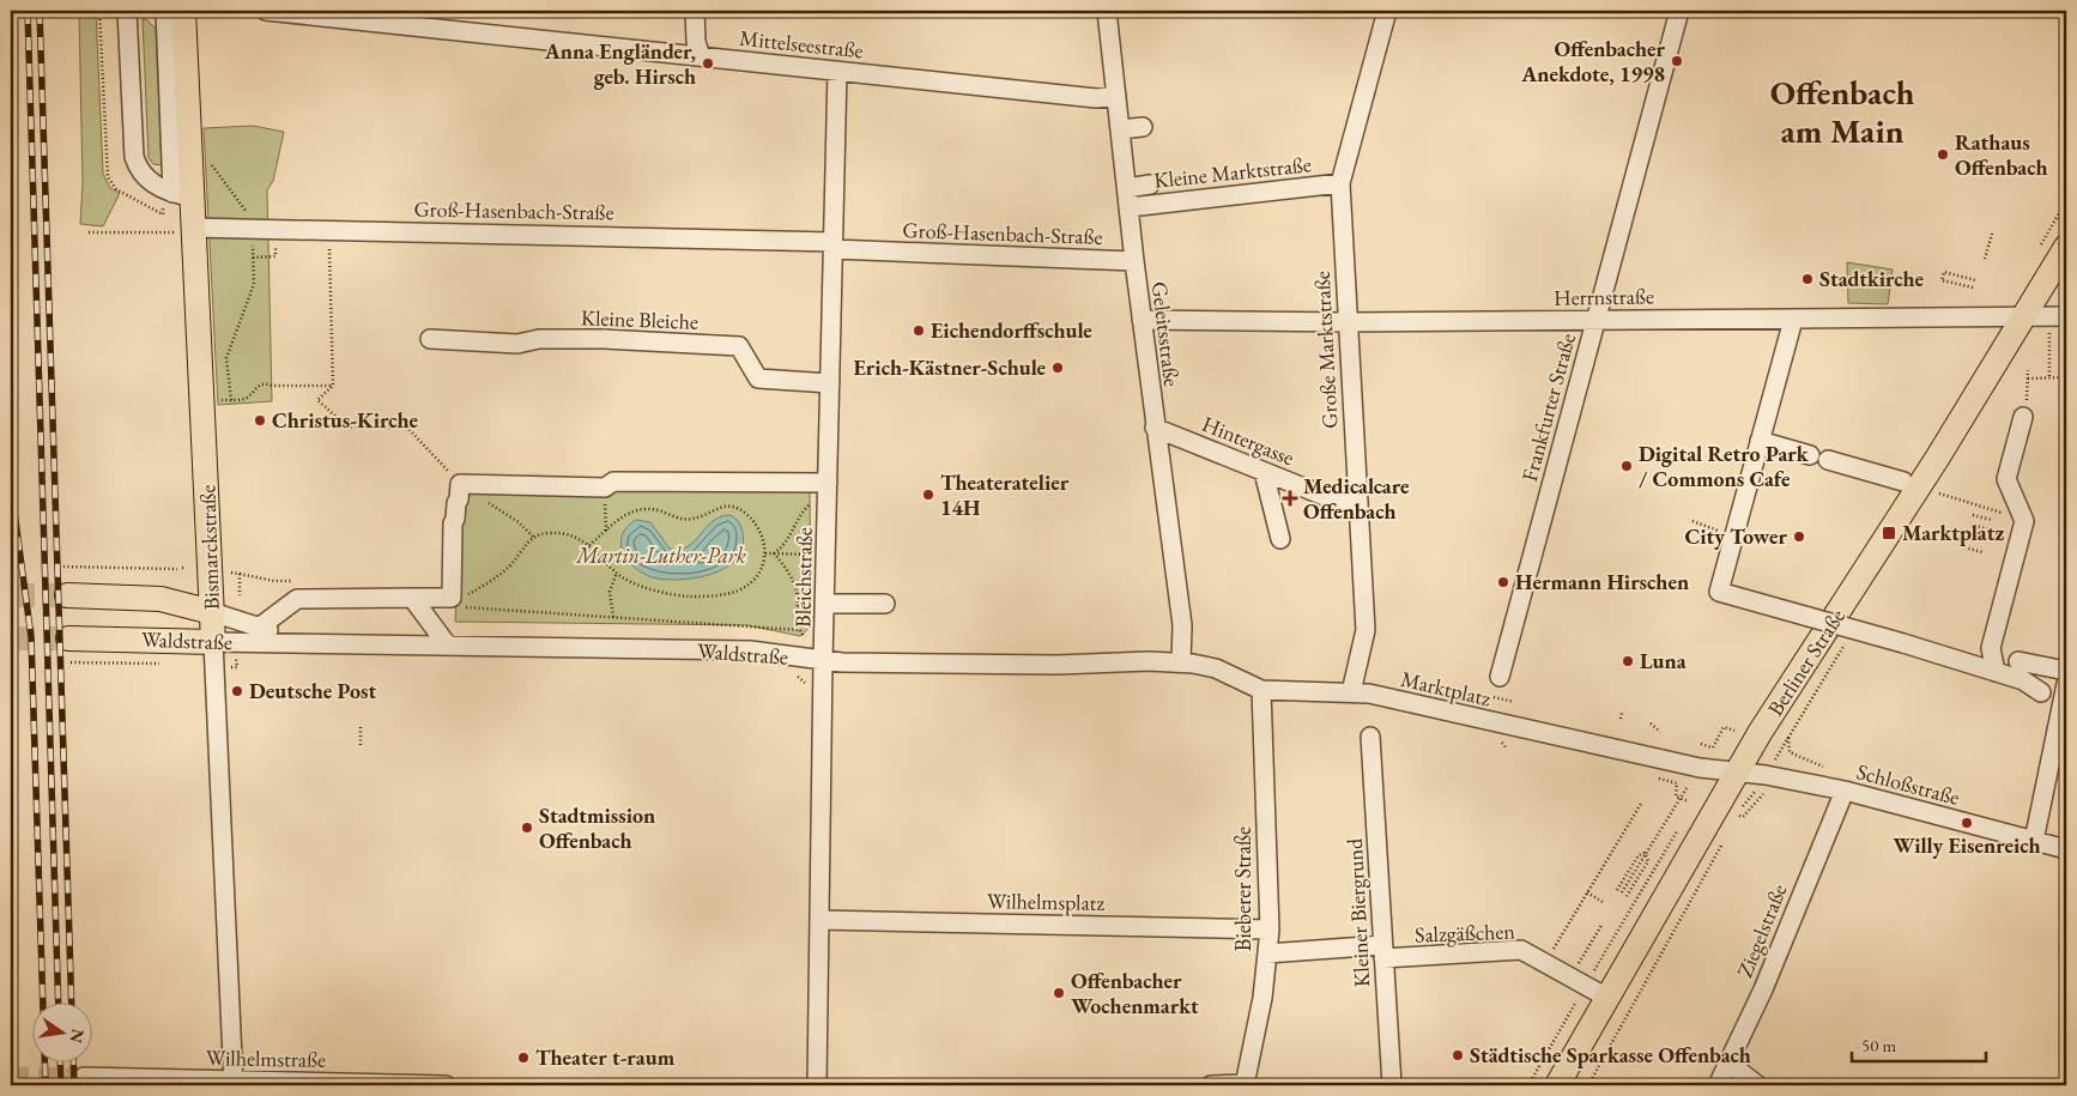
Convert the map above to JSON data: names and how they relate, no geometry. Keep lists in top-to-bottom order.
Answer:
{
  "streets": {
    "main road": ["Bismarckstraße", "Waldstraße", "Berliner Straße"],
    "street": [
      "Mittelseestraße",
      "Kleine Marktstraße",
      "Groß-Hasenbach-Straße",
      "Herrnstraße",
      "Kleine Bleiche",
      "Geleitsstraße",
      "Große Marktstraße",
      "Frankfurter Straße",
      "Hintergasse",
      "Bleichstraße",
      "Marktplatz",
      "Schloßstraße",
      "Bieberer Straße",
      "Wilhelmsplatz",
      "Kleiner Biergrund",
      "Ziegelstraße",
      "Salzgäßchen",
      "Wilhelmstraße"
    ]
  },
  "crossings": [
    ["Mittelseestraße", "Geleitsstraße"],
    ["Mittelseestraße", "Bleichstraße"],
    ["Kleine Marktstraße", "Geleitsstraße"],
    ["Kleine Marktstraße", "Große Marktstraße"],
    ["Groß-Hasenbach-Straße", "Geleitsstraße"],
    ["Groß-Hasenbach-Straße", "Bismarckstraße"],
    ["Groß-Hasenbach-Straße", "Bleichstraße"],
    ["Herrnstraße", "Geleitsstraße"],
    ["Herrnstraße", "Große Marktstraße"],
    ["Herrnstraße", "Frankfurter Straße"],
    ["Herrnstraße", "Berliner Straße"],
    ["Kleine Bleiche", "Bleichstraße"],
    ["Geleitsstraße", "Hintergasse"],
    ["Geleitsstraße", "Waldstraße"],
    ["Geleitsstraße", "Marktplatz"],
    ["Große Marktstraße", "Hintergasse"],
    ["Große Marktstraße", "Marktplatz"],
    ["Bismarckstraße", "Waldstraße"],
    ["Bismarckstraße", "Wilhelmstraße"],
    ["Bleichstraße", "Waldstraße"],
    ["Bleichstraße", "Wilhelmsplatz"],
    ["Waldstraße", "Marktplatz"],
    ["Berliner Straße", "Marktplatz"],
    ["Berliner Straße", "Schloßstraße"],
    ["Berliner Straße", "Salzgäßchen"],
    ["Marktplatz", "Schloßstraße"],
    ["Marktplatz", "Bieberer Straße"],
    ["Schloßstraße", "Ziegelstraße"],
    ["Bieberer Straße", "Wilhelmsplatz"],
    ["Bieberer Straße", "Salzgäßchen"],
    ["Kleiner Biergrund", "Salzgäßchen"]
  ],
  "districts": ["Offenbach am Main"],
  "parks": ["Martin-Luther-Park"],
  "places": {
    "other": [
      "Offenbacher Anekdote, 1998",
      "Anna Engländer, geb. Hirsch",
      "Rathaus Offenbach",
      "Stadtkirche",
      "Eichendorffschule",
      "Erich-Kästner-Schule",
      "Christus-Kirche",
      "Digital Retro Park / Commons Cafe",
      "Theateratelier 14H",
      "City Tower",
      "Hermann Hirschen",
      "Luna",
      "Deutsche Post",
      "Willy Eisenreich",
      "Stadtmission Offenbach",
      "Offenbacher Wochenmarkt",
      "Städtische Sparkasse Offenbach",
      "Theater t-raum"
    ],
    "health": ["Medicalcare Offenbach"],
    "transit": ["Marktplatz"]
  },
  "scale_bar": "50 m",
  "north": "right"
}
